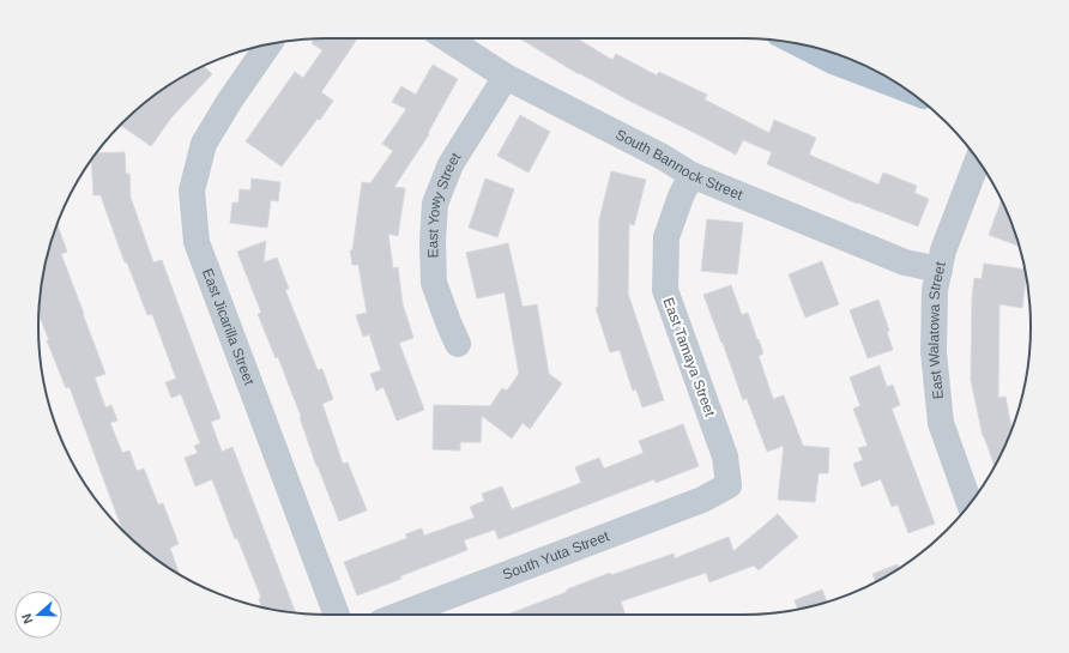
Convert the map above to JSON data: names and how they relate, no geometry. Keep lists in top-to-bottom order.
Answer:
{
  "streets": {
    "street": [
      "South Bannock Street",
      "East Yowy Street",
      "East Jicarilla Street",
      "East Walatowa Street",
      "East Tamaya Street",
      "South Yuta Street"
    ]
  },
  "crossings": [
    ["South Bannock Street", "East Yowy Street"],
    ["South Bannock Street", "East Walatowa Street"],
    ["South Bannock Street", "East Tamaya Street"],
    ["East Tamaya Street", "South Yuta Street"]
  ],
  "north": "left"
}
